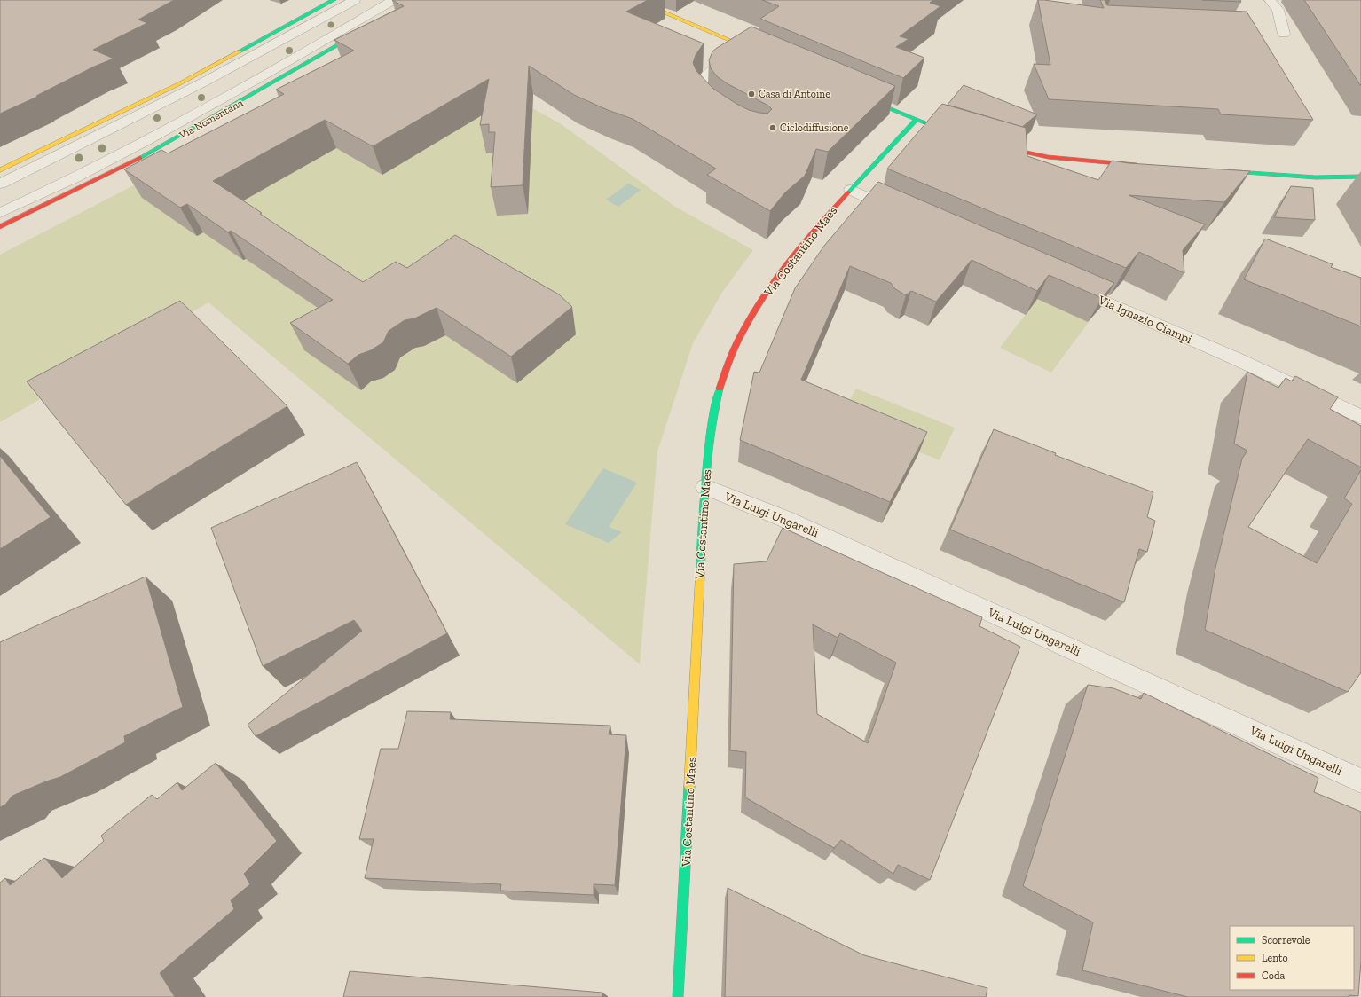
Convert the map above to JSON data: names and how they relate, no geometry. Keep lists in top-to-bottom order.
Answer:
{
  "streets": {
    "street": [
      "Via Nomentana",
      "Via Costantino Maes",
      "Via Ignazio Ciampi",
      "Via Luigi Ungarelli"
    ]
  },
  "crossings": [
    ["Via Costantino Maes", "Via Luigi Ungarelli"]
  ],
  "places": ["Casa di Antoine", "Ciclodiffusione"],
  "legend": ["Scorrevole", "Lento", "Coda"]
}
